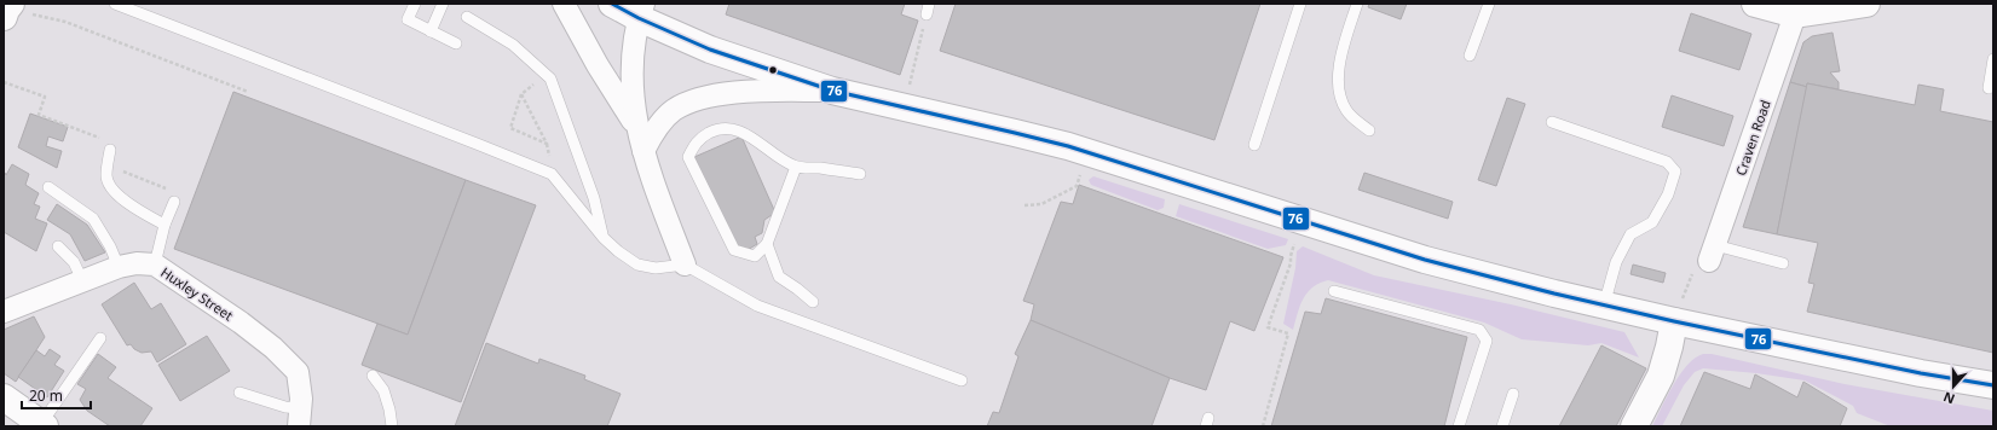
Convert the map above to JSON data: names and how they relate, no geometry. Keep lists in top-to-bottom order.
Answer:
{
  "streets": {
    "street": ["Craven Road", "Huxley Street"]
  },
  "lines": ["transit line 76"],
  "scale_bar": "20 m",
  "north": "bottom"
}
